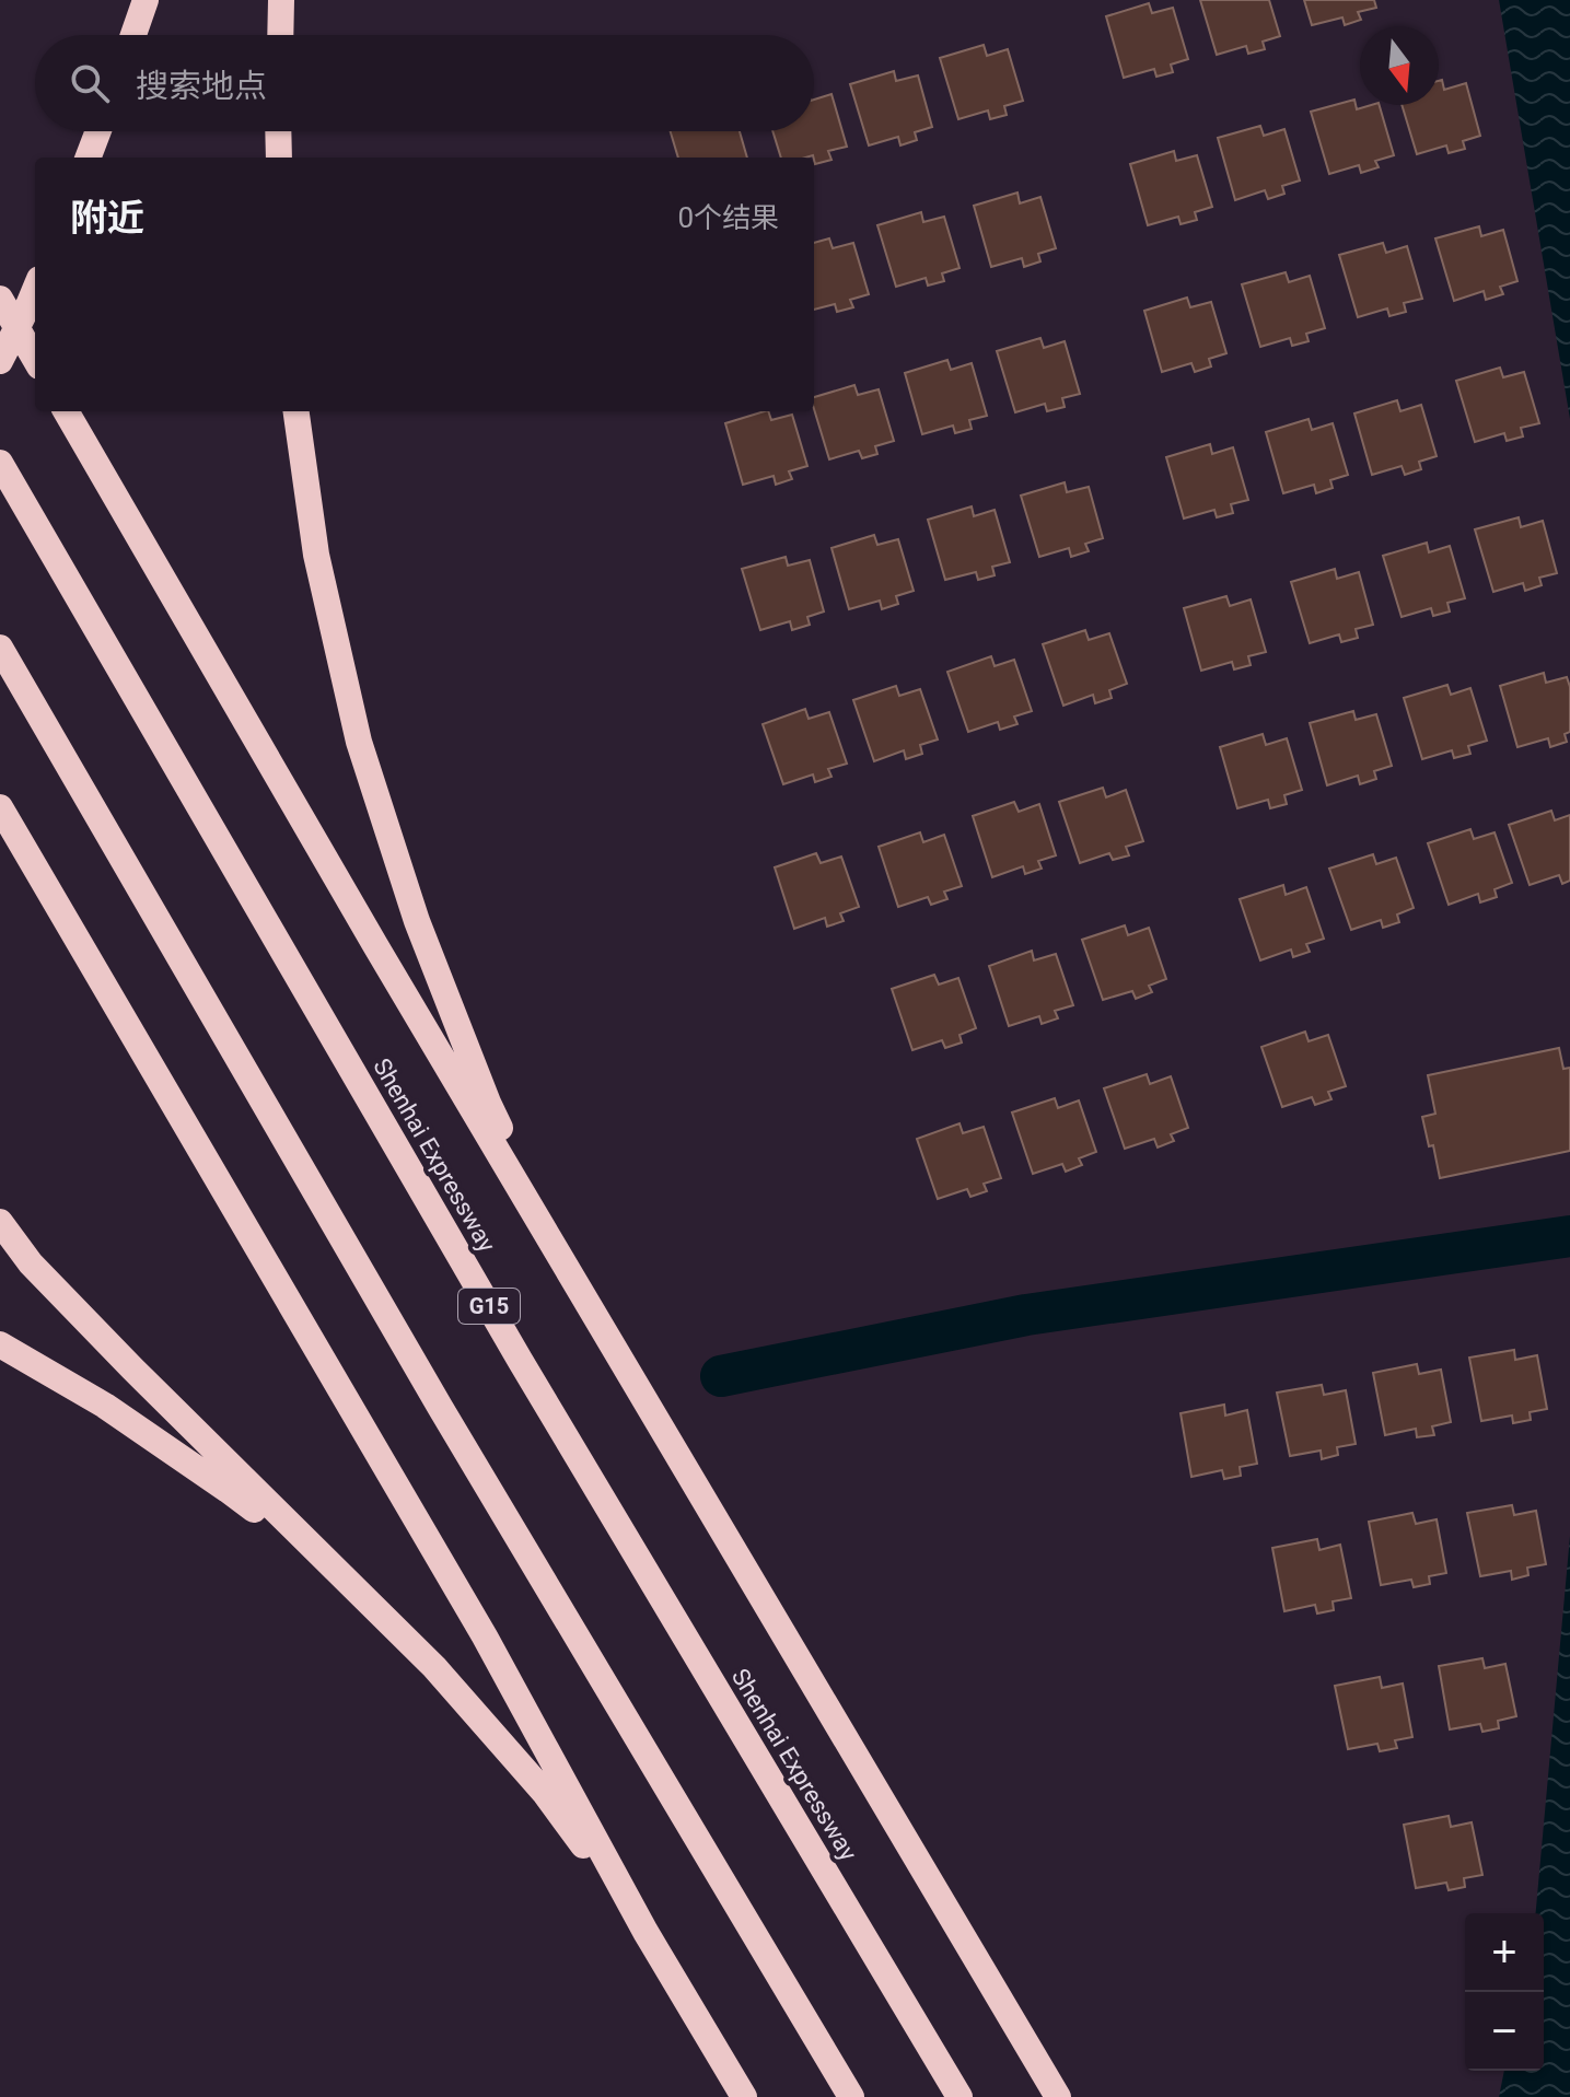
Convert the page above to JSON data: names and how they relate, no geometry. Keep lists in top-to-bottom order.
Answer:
{
  "streets": {
    "highway": ["Shenhai Expressway", "G15"]
  },
  "north": "bottom",
  "page": {
    "search": "搜索地点",
    "heading": ["附近", "0个结果"],
    "map_buttons": ["+", "−"]
  }
}
